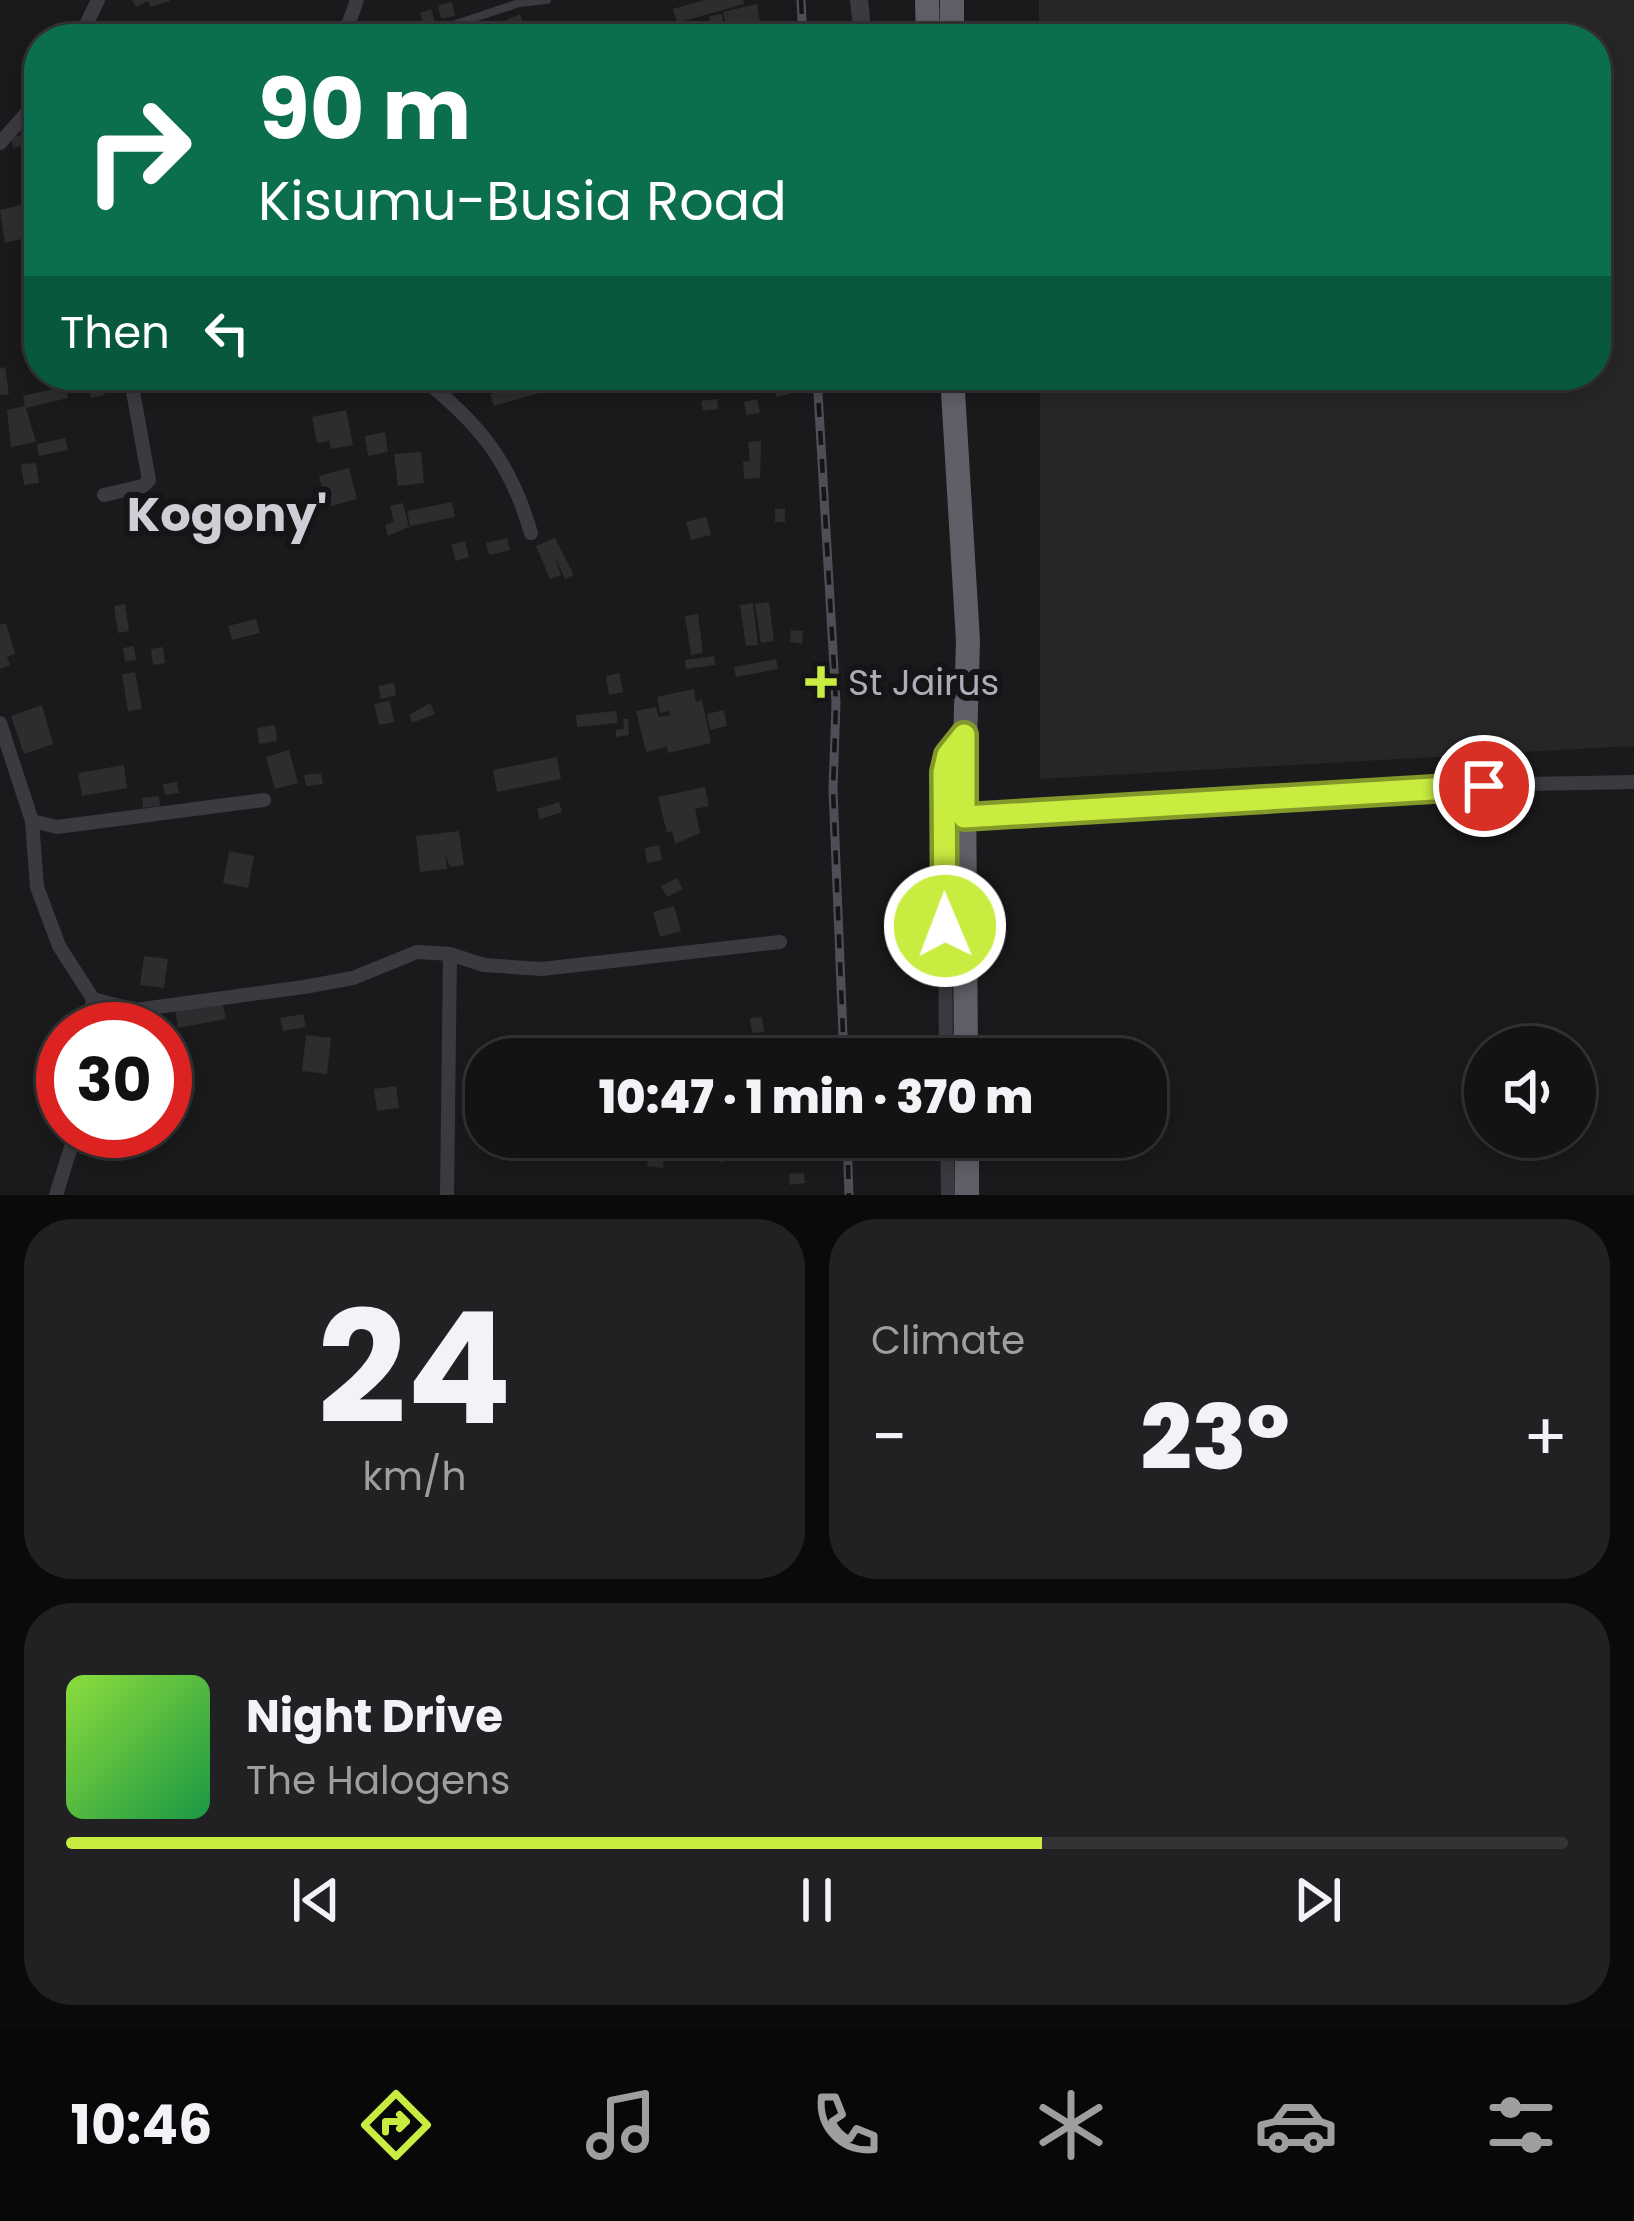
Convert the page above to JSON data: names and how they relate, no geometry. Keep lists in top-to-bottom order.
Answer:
{
  "districts": ["Kogony'"],
  "places": {
    "health": ["St Jairus"]
  },
  "page": {
    "turn": ["90 m", "Kisumu-Busia Road"],
    "then": "Then",
    "limit": "30",
    "trip": "10:47 · 1 min · 370 m",
    "tile": [
      ["24", "km/h"],
      "Climate"
    ],
    "heat": ["−", "23°", "+"],
    "song": ["Night Drive", "The Halogens"],
    "tabs": "10:46"
  }
}
